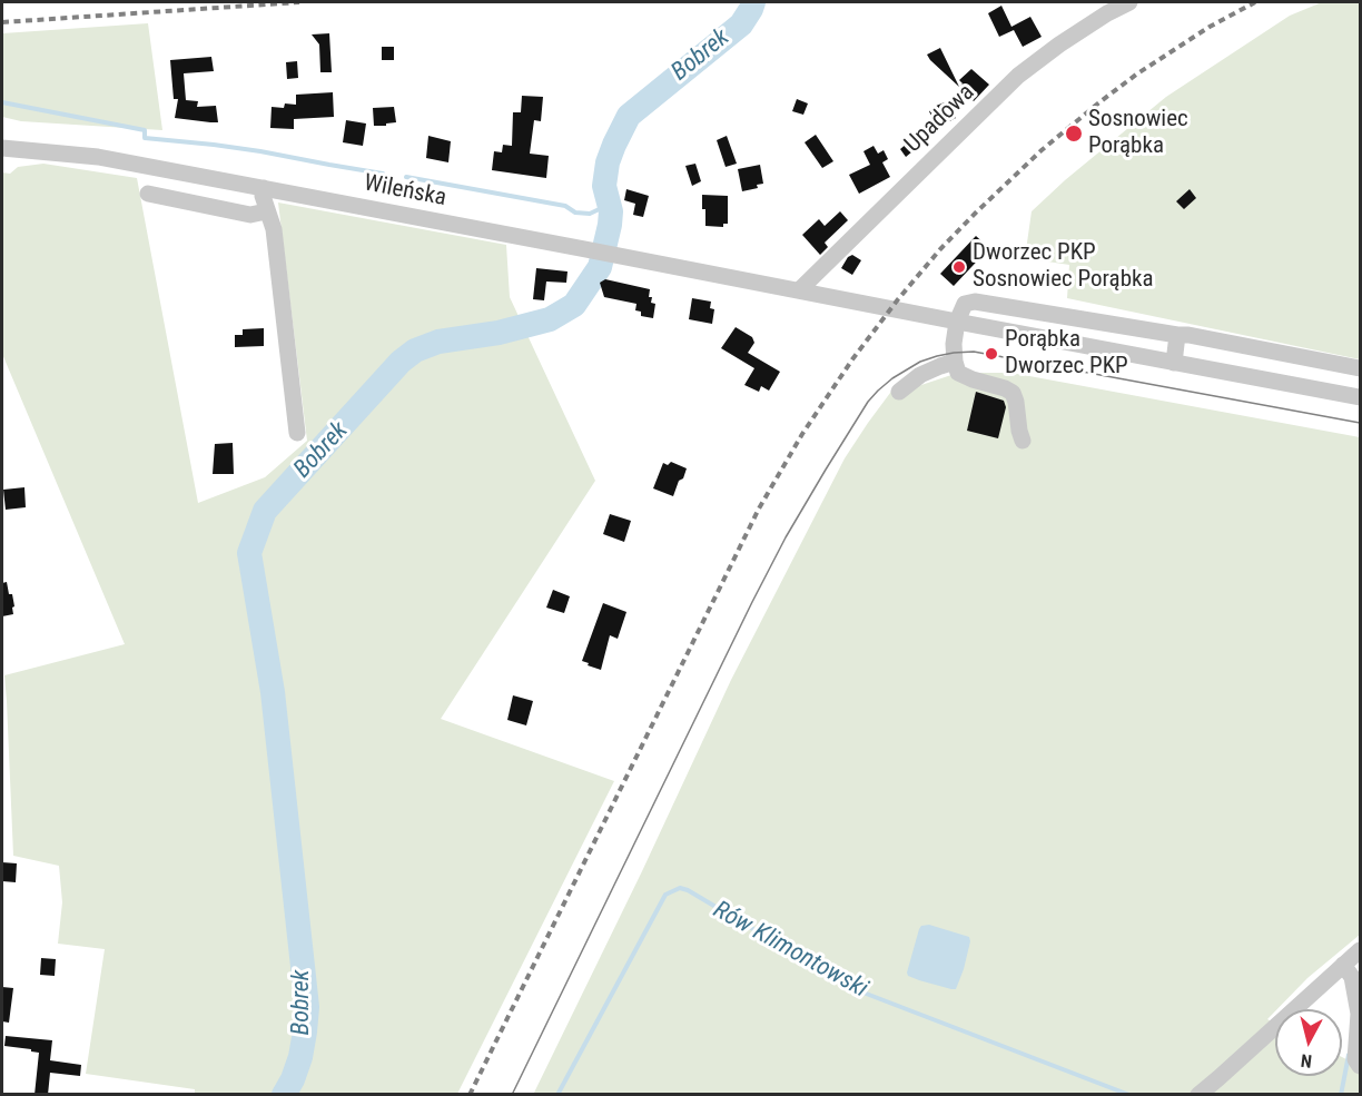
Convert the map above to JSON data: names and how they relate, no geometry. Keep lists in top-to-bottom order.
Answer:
{
  "streets": {
    "street": ["Upadowa", "Wileńska"]
  },
  "crossings": [
    ["Upadowa", "Wileńska"]
  ],
  "water": ["Bobrek", "Rów Klimontowski"],
  "places": ["Sosnowiec Porąbka", "Dworzec PKP Sosnowiec Porąbka", "Porąbka Dworzec PKP"],
  "north": "bottom"
}
